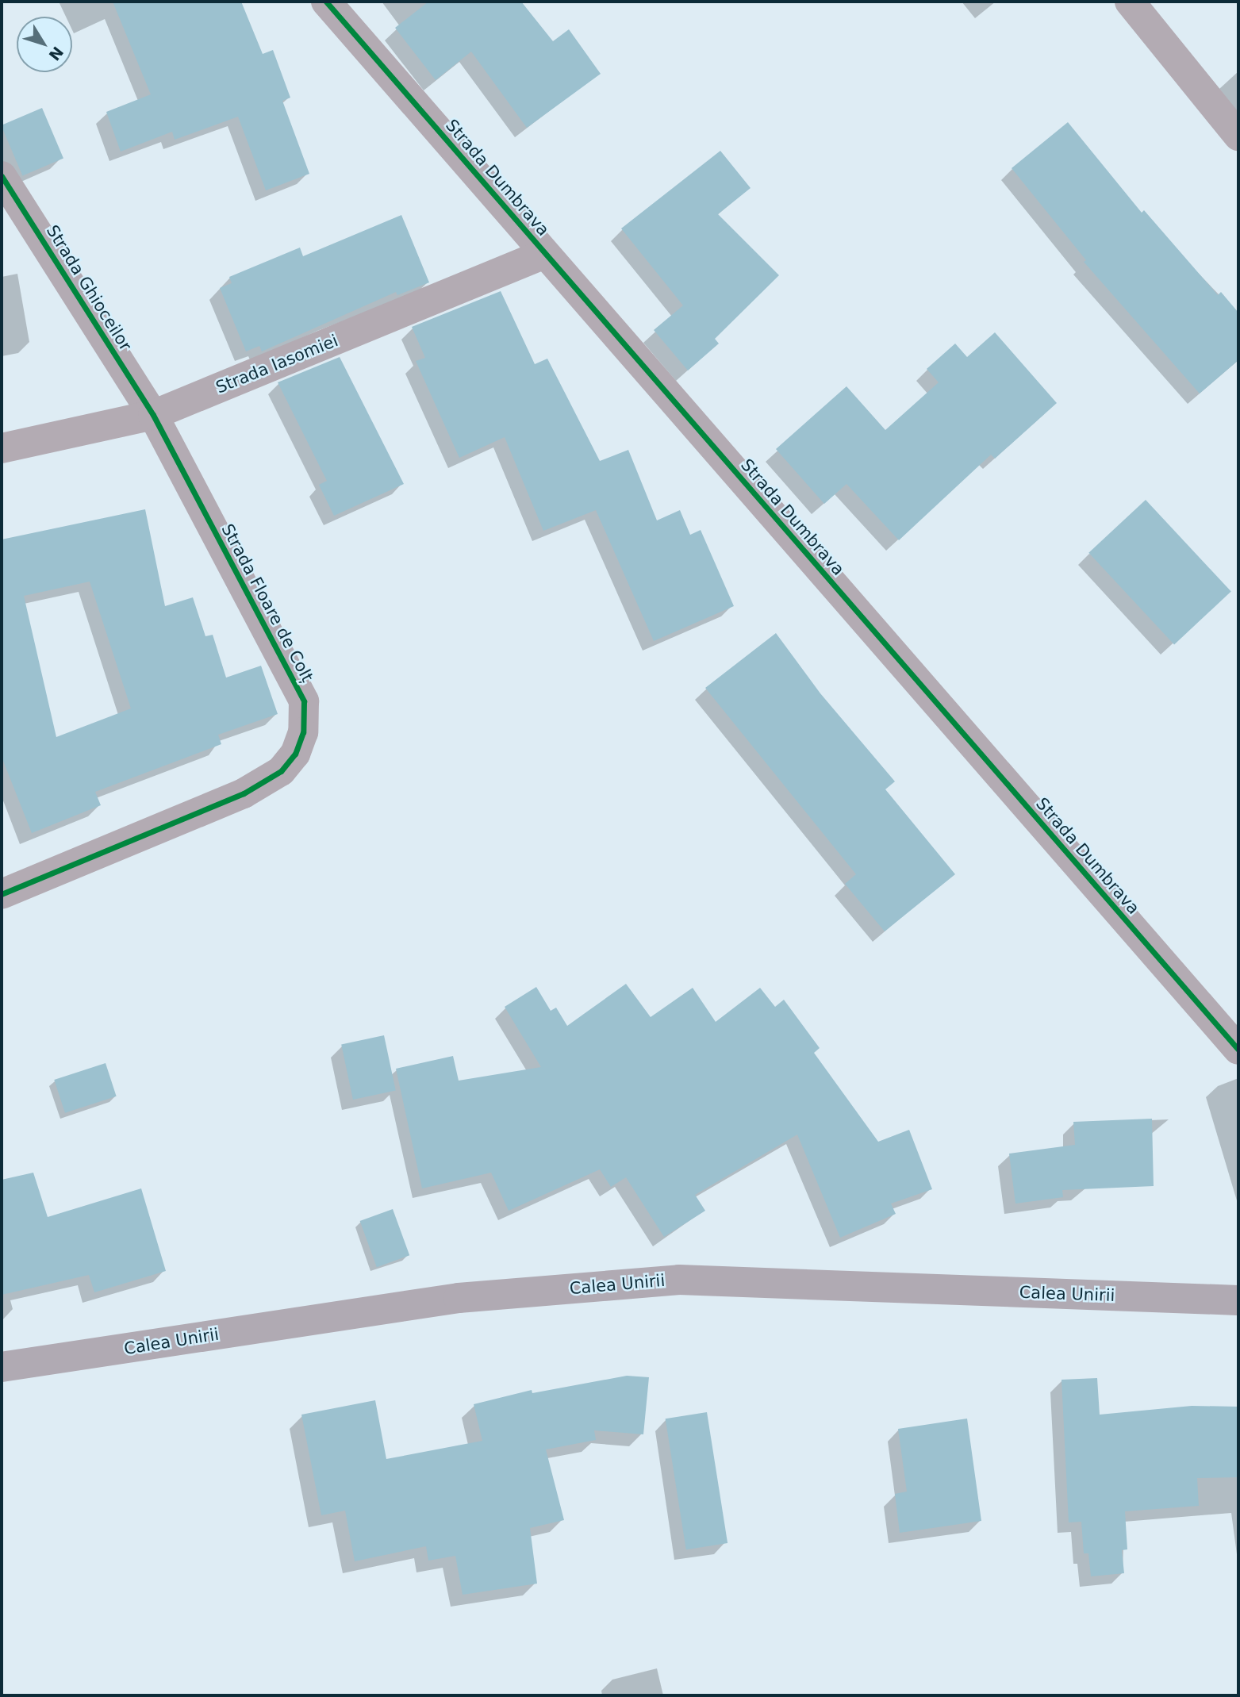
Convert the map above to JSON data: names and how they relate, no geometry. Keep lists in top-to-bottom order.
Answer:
{
  "streets": {
    "main road": ["Calea Unirii"],
    "street": [
      "Strada Dumbrava",
      "Strada Ghioceilor",
      "Strada Iasomiei",
      "Strada Floare de Colț"
    ]
  },
  "crossings": [
    ["Strada Dumbrava", "Strada Iasomiei"],
    ["Strada Ghioceilor", "Strada Iasomiei"],
    ["Strada Ghioceilor", "Strada Floare de Colț"],
    ["Strada Iasomiei", "Strada Floare de Colț"]
  ],
  "north": "bottom right"
}
